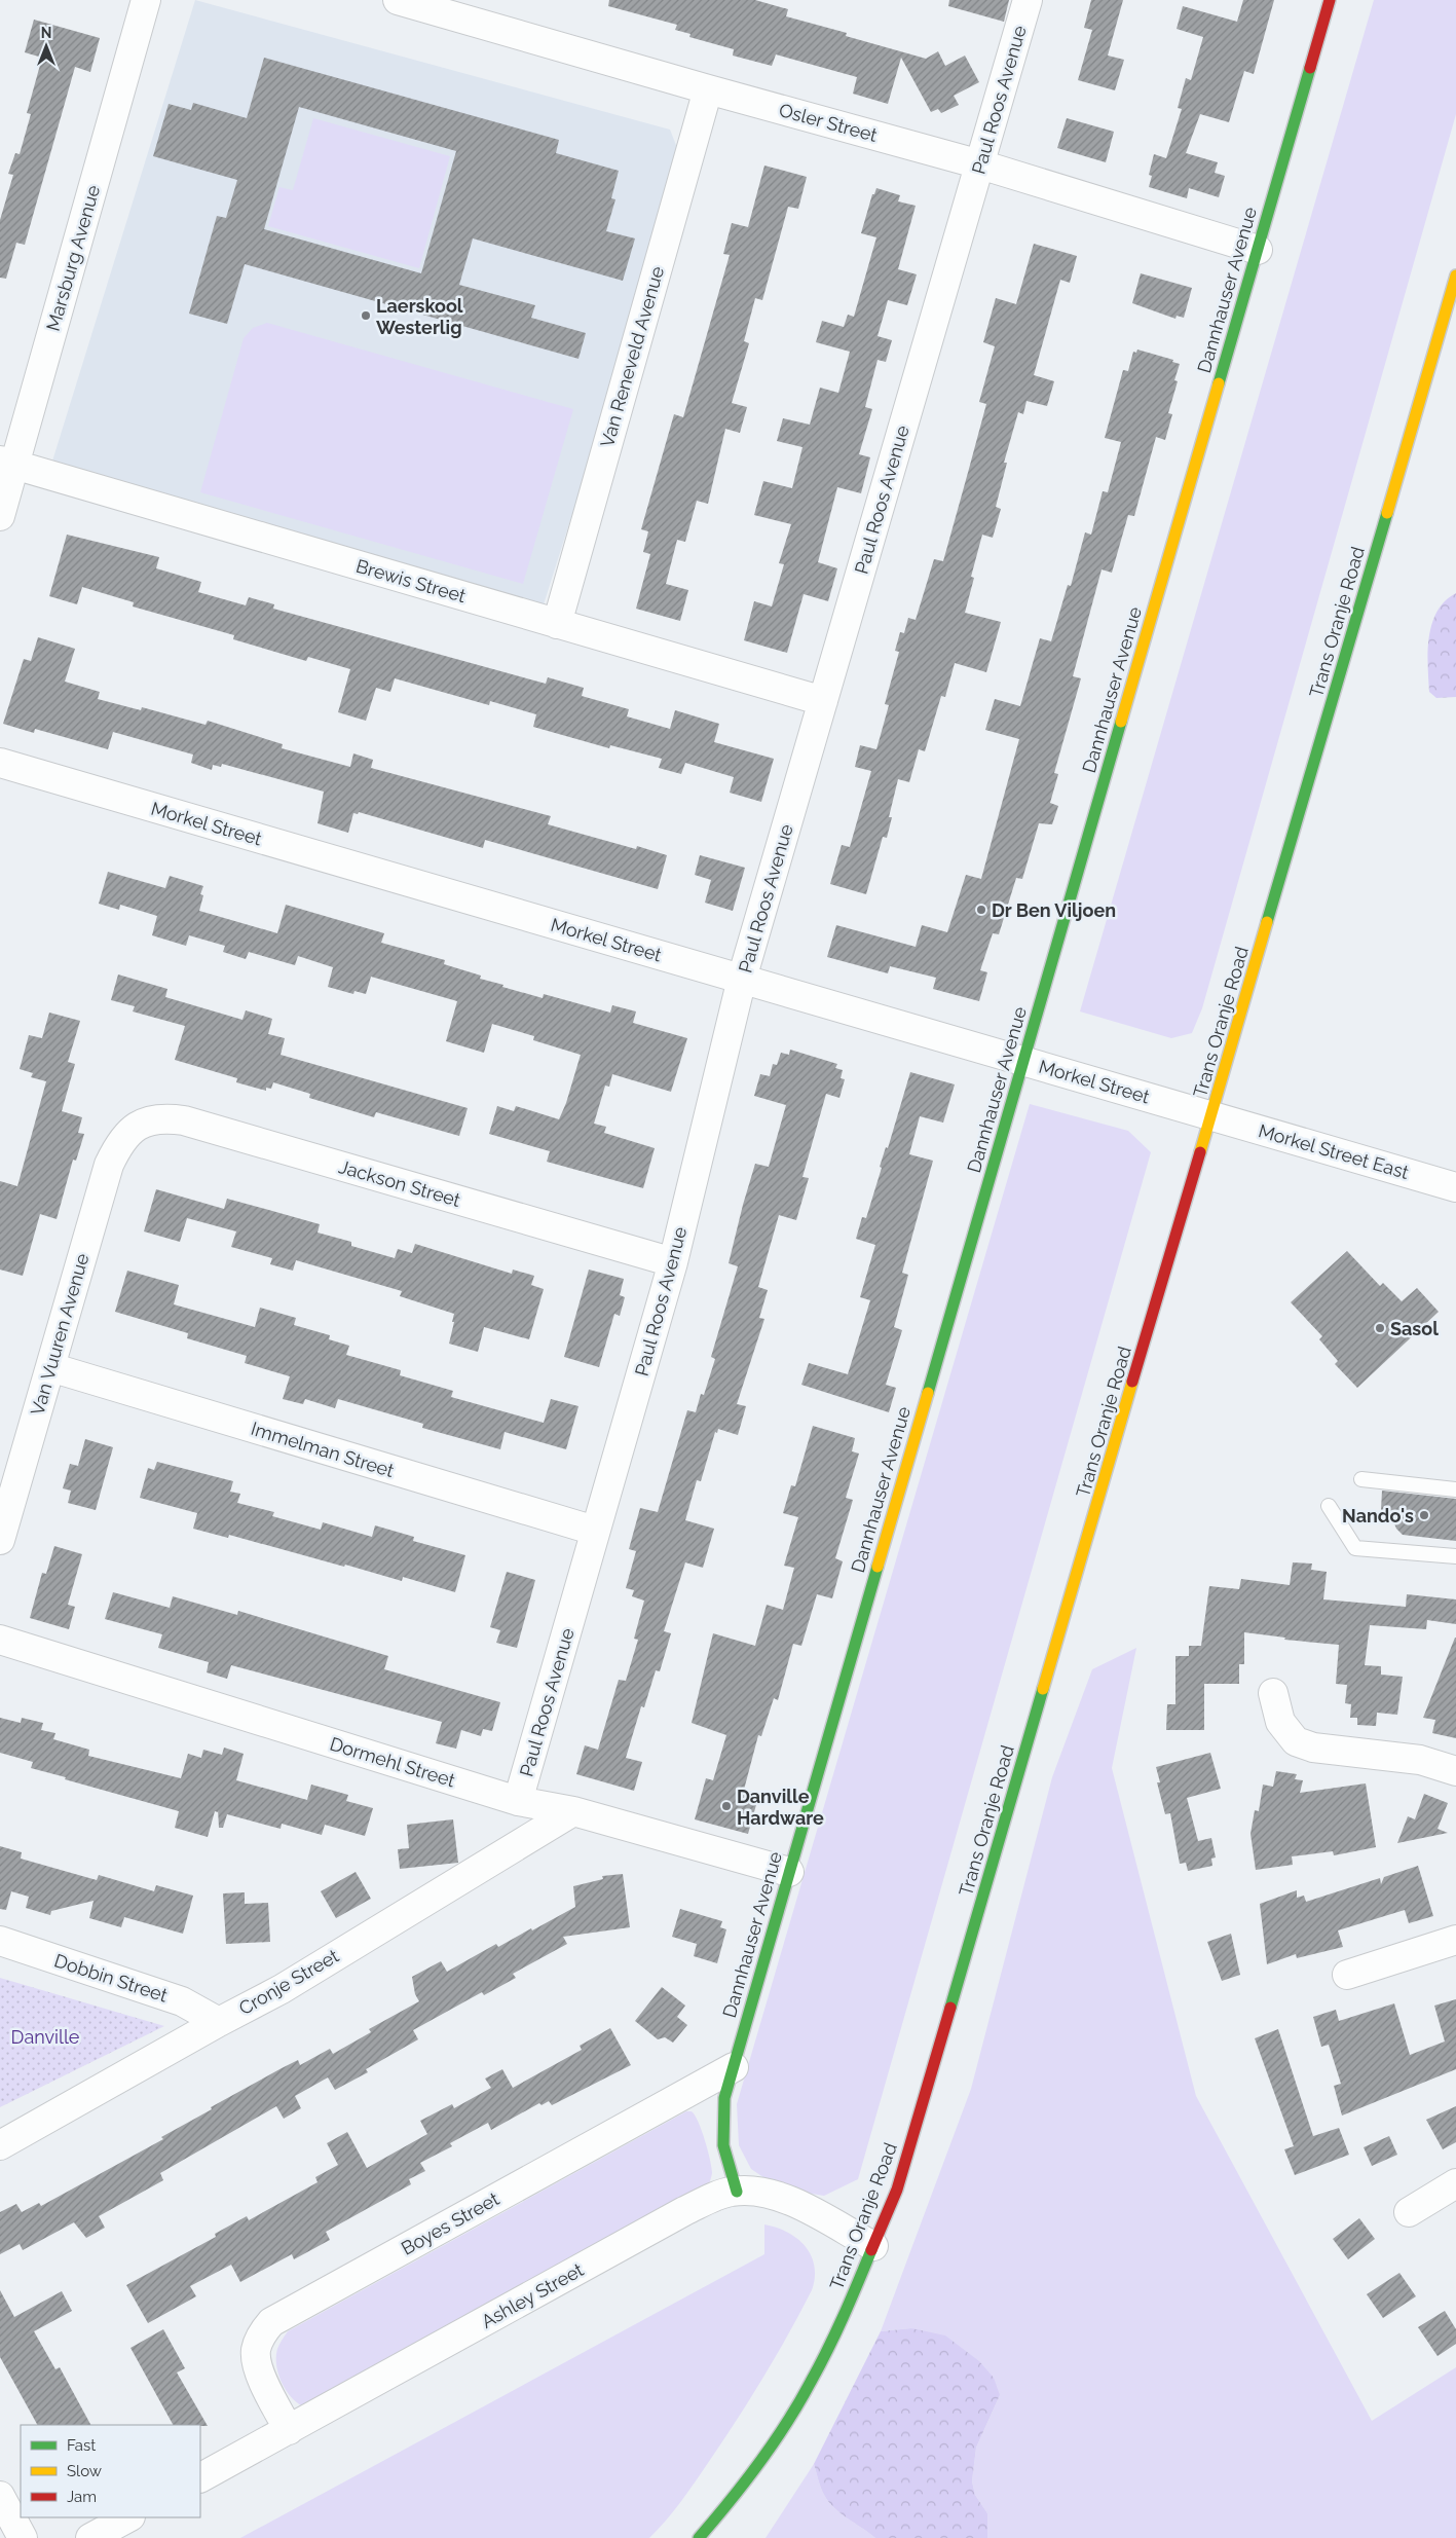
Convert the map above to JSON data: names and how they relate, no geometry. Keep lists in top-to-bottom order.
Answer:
{
  "streets": {
    "main road": ["Dannhauser Avenue", "Trans Oranje Road"],
    "street": [
      "Paul Roos Avenue",
      "Osler Street",
      "Marsburg Avenue",
      "Van Reneveld Avenue",
      "Brewis Street",
      "Morkel Street",
      "Morkel Street East",
      "Jackson Street",
      "Van Vuuren Avenue",
      "Immelman Street",
      "Dormehl Street",
      "Dobbin Street",
      "Cronje Street",
      "Boyes Street",
      "Ashley Street"
    ]
  },
  "crossings": [
    ["Paul Roos Avenue", "Osler Street"],
    ["Paul Roos Avenue", "Brewis Street"],
    ["Paul Roos Avenue", "Morkel Street"],
    ["Paul Roos Avenue", "Jackson Street"],
    ["Paul Roos Avenue", "Immelman Street"],
    ["Paul Roos Avenue", "Dormehl Street"],
    ["Osler Street", "Dannhauser Avenue"],
    ["Osler Street", "Van Reneveld Avenue"],
    ["Marsburg Avenue", "Brewis Street"],
    ["Dannhauser Avenue", "Morkel Street"],
    ["Dannhauser Avenue", "Dormehl Street"],
    ["Dannhauser Avenue", "Boyes Street"],
    ["Dannhauser Avenue", "Ashley Street"],
    ["Van Reneveld Avenue", "Brewis Street"],
    ["Trans Oranje Road", "Morkel Street"],
    ["Trans Oranje Road", "Morkel Street East"],
    ["Trans Oranje Road", "Ashley Street"],
    ["Morkel Street", "Morkel Street East"],
    ["Jackson Street", "Van Vuuren Avenue"],
    ["Van Vuuren Avenue", "Immelman Street"],
    ["Dormehl Street", "Cronje Street"],
    ["Dobbin Street", "Cronje Street"],
    ["Boyes Street", "Ashley Street"]
  ],
  "parks": ["Danville"],
  "places": [
    "Laerskool Westerlig",
    "Dr Ben Viljoen",
    "Sasol",
    "Nando's",
    "Danville Hardware"
  ],
  "legend": ["Fast", "Slow", "Jam"],
  "north": "top"
}
